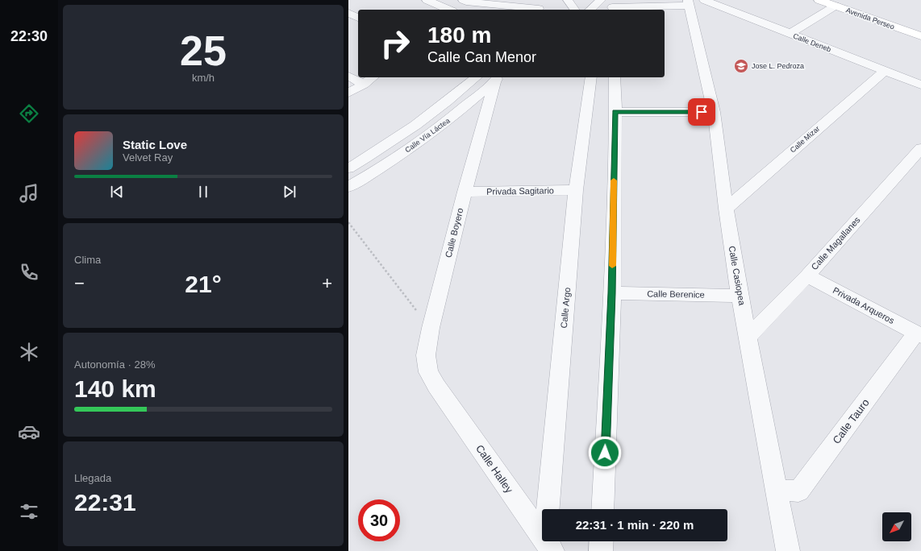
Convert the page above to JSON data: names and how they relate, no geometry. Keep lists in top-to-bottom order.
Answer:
{
  "streets": {
    "main road": ["Avenida Perseo"],
    "street": [
      "Calle Deneb",
      "Calle Vía Láctea",
      "Calle Mizar",
      "Privada Sagitario",
      "Calle Boyero",
      "Calle Magallanes",
      "Calle Casiopea",
      "Calle Berenice",
      "Privada Arqueros",
      "Calle Argo",
      "Calle Tauro",
      "Calle Halley"
    ]
  },
  "crossings": [
    ["Calle Deneb", "Calle Mizar"],
    ["Calle Deneb", "Calle Casiopea"],
    ["Calle Vía Láctea", "Calle Boyero"],
    ["Calle Mizar", "Calle Casiopea"],
    ["Privada Sagitario", "Calle Boyero"],
    ["Privada Sagitario", "Calle Argo"],
    ["Calle Boyero", "Calle Halley"],
    ["Calle Magallanes", "Calle Casiopea"],
    ["Calle Magallanes", "Privada Arqueros"],
    ["Calle Casiopea", "Calle Berenice"],
    ["Calle Casiopea", "Calle Tauro"],
    ["Privada Arqueros", "Calle Tauro"],
    ["Calle Argo", "Calle Halley"]
  ],
  "places": {
    "school or university": ["Jose L. Pedroza"]
  },
  "north": "bottom left",
  "page": {
    "tabs": "22:30",
    "tile": [
      ["25", "km/h"],
      "Clima",
      ["Autonomía · 28%", "140 km"],
      ["Llegada", "22:31"]
    ],
    "turn": ["180 m", "Calle Can Menor"],
    "song": ["Static Love", "Velvet Ray"],
    "heat": ["−", "21°", "+"],
    "limit": "30",
    "trip": "22:31 · 1 min · 220 m"
  }
}
